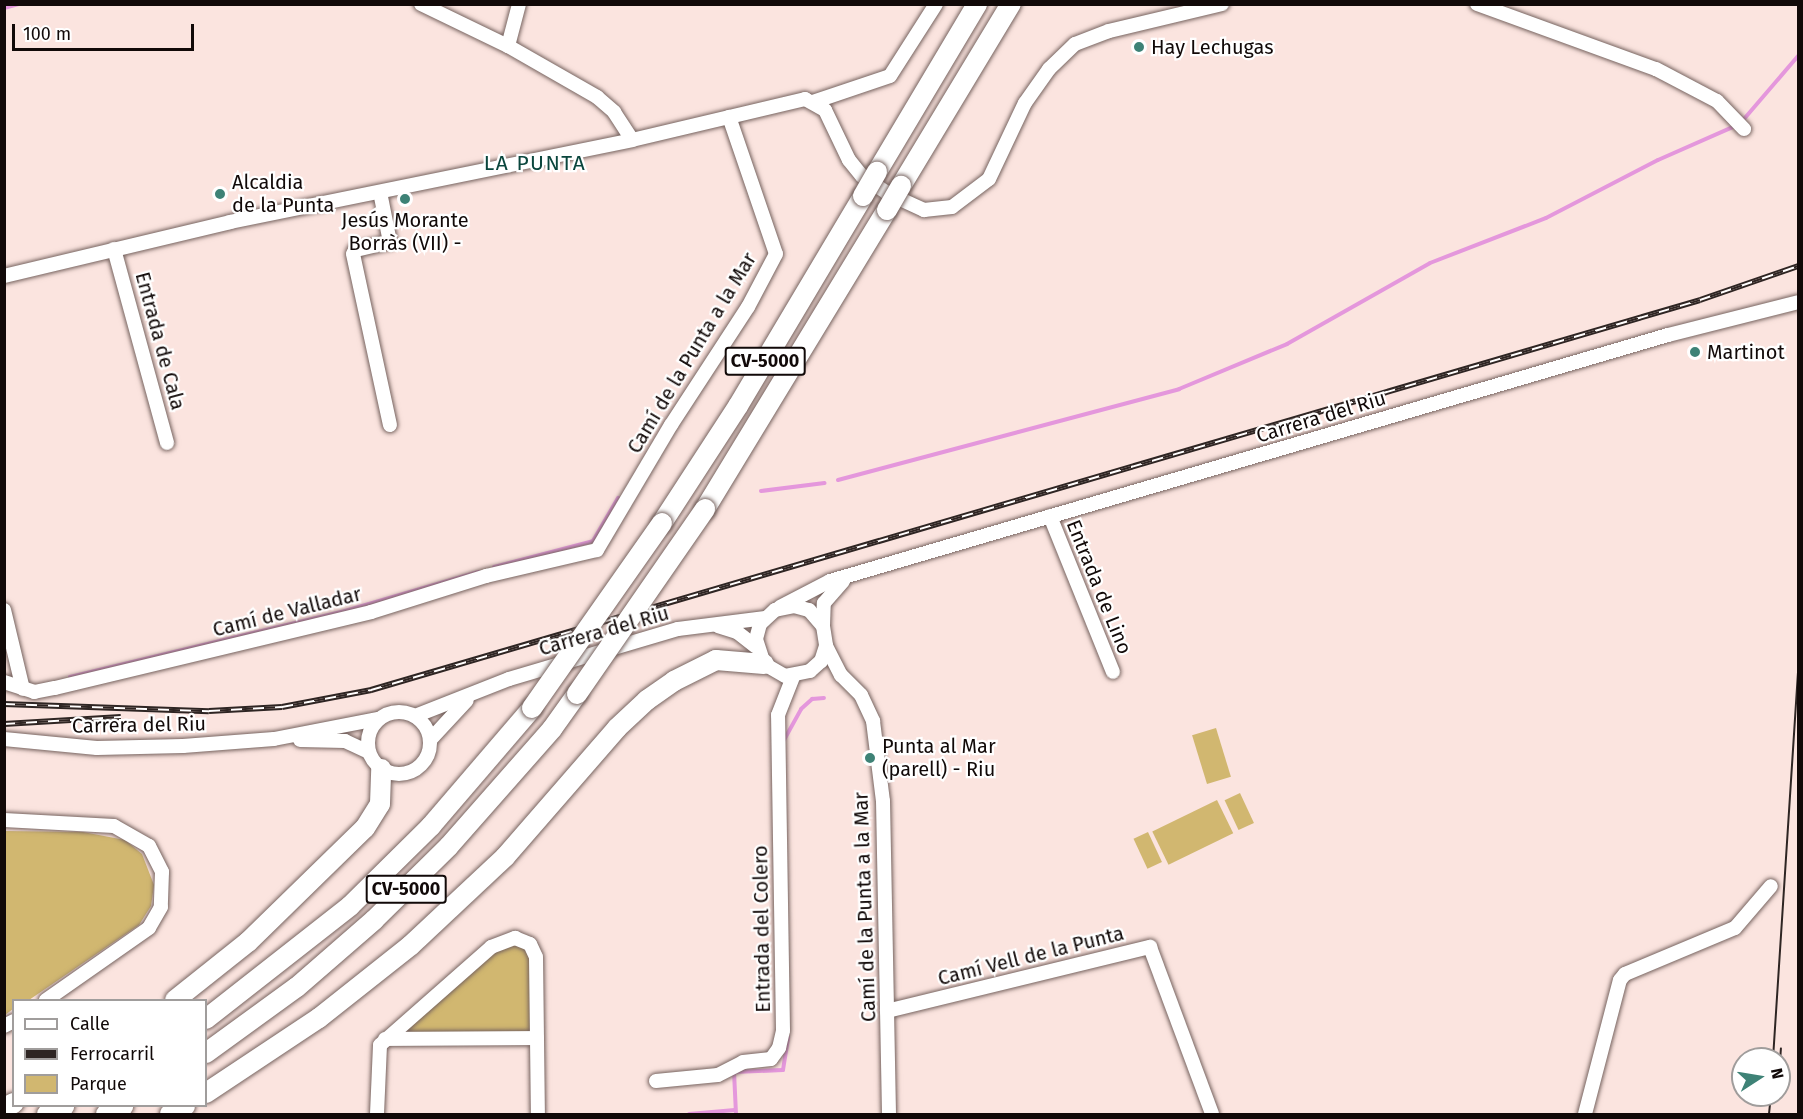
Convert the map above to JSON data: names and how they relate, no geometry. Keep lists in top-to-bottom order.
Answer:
{
  "streets": {
    "highway": ["CV-5000"],
    "street": [
      "Entrada de Cala",
      "Camí de la Punta a la Mar",
      "Carrera del Riu",
      "Entrada de Lino",
      "Camí de Valladar",
      "Entrada del Colero",
      "Camí Vell de la Punta"
    ]
  },
  "crossings": [
    ["Camí de la Punta a la Mar", "Carrera del Riu"],
    ["Camí de la Punta a la Mar", "Camí de Valladar"],
    ["Camí de la Punta a la Mar", "Entrada del Colero"],
    ["Camí de la Punta a la Mar", "Camí Vell de la Punta"],
    ["Carrera del Riu", "Entrada de Lino"],
    ["Carrera del Riu", "Entrada del Colero"]
  ],
  "districts": ["LA PUNTA"],
  "places": [
    "Hay Lechugas",
    "Alcaldia de la Punta",
    "Jesús Morante Borràs (VII) -",
    "Martinot",
    "Punta al Mar (parell) - Riu"
  ],
  "legend": ["Calle", "Ferrocarril", "Parque"],
  "scale_bar": "100 m",
  "north": "right"
}
